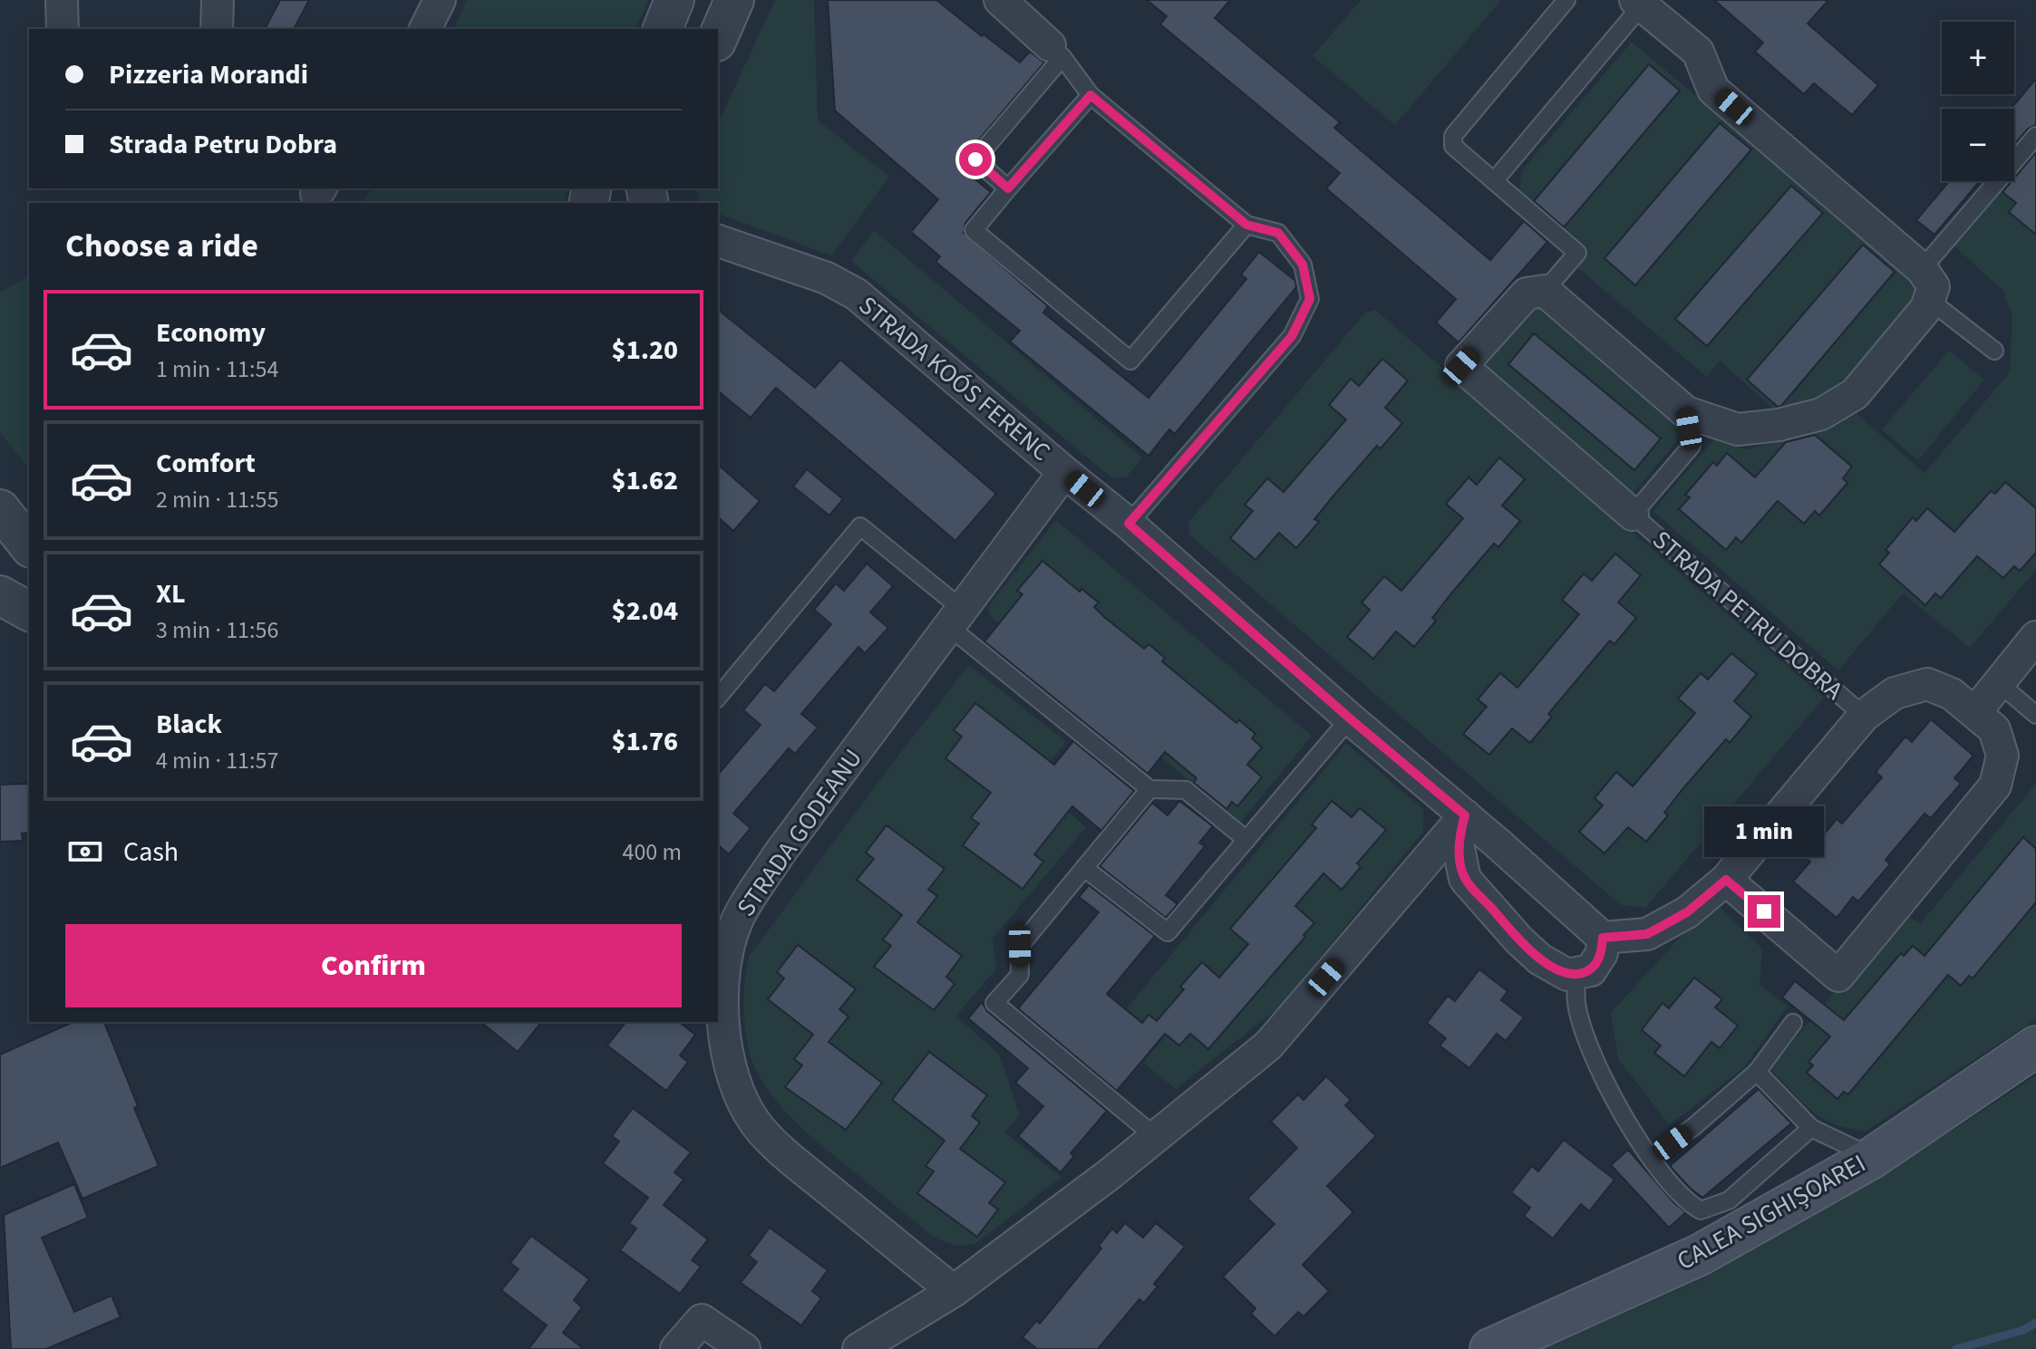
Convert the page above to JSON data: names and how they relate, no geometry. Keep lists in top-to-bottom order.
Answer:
{
  "streets": {
    "main road": ["CALEA SIGHIȘOAREI"],
    "street": ["STRADA KOÓS FERENC", "STRADA PETRU DOBRA", "STRADA GODEANU"]
  },
  "crossings": [
    ["STRADA KOÓS FERENC", "STRADA PETRU DOBRA"],
    ["STRADA KOÓS FERENC", "STRADA GODEANU"]
  ],
  "page": {
    "map_buttons": ["+", "−"],
    "banner": ["Pizzeria Morandi", "Strada Petru Dobra"],
    "heading": "Choose a ride",
    "list": [
      {
        "name": "Economy",
        "note": "1 min · 11:54",
        "value": "$1.20"
      },
      {
        "name": "Comfort",
        "note": "2 min · 11:55",
        "value": "$1.62"
      },
      {
        "name": "XL",
        "note": "3 min · 11:56",
        "value": "$2.04"
      },
      {
        "name": "Black",
        "note": "4 min · 11:57",
        "value": "$1.76"
      }
    ],
    "bubble": "1 min",
    "pay": ["Cash", "400 m"],
    "buttons": "Confirm"
  }
}
